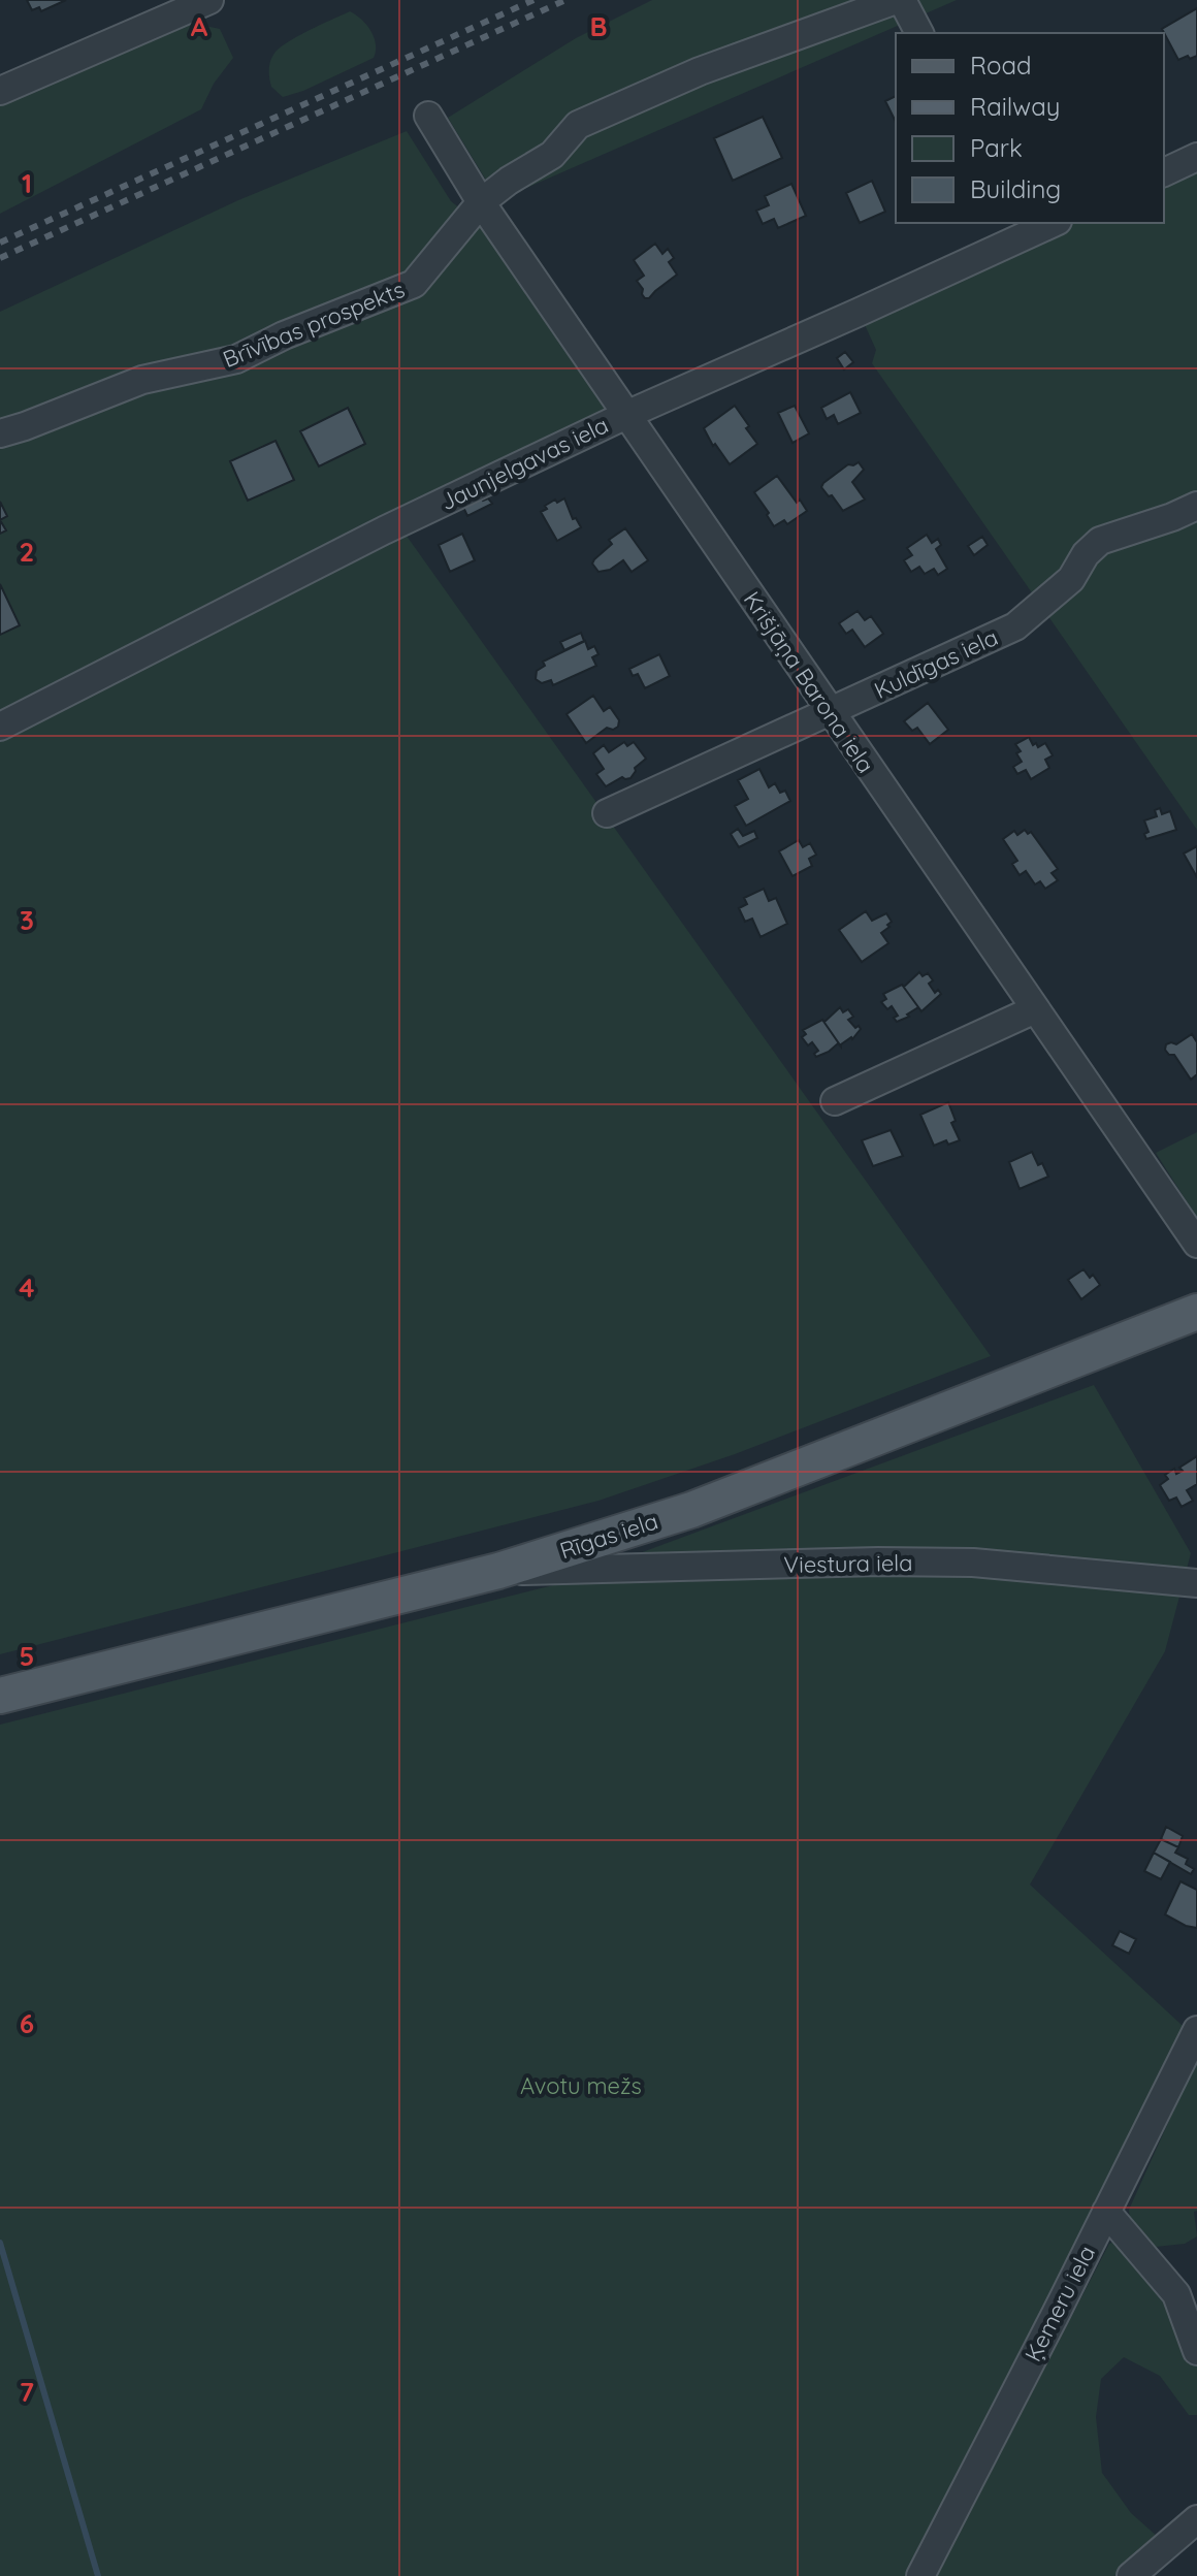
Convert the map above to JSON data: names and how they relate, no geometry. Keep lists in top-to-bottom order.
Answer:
{
  "streets": {
    "main road": ["Rīgas iela"],
    "street": [
      "Brīvības prospekts",
      "Jaunjelgavas iela",
      "Kuldīgas iela",
      "Krišjāņa Barona iela",
      "Viestura iela",
      "Ķemeru iela"
    ]
  },
  "crossings": [
    ["Brīvības prospekts", "Krišjāņa Barona iela"],
    ["Jaunjelgavas iela", "Krišjāņa Barona iela"],
    ["Kuldīgas iela", "Krišjāņa Barona iela"],
    ["Rīgas iela", "Viestura iela"]
  ],
  "parks": ["Avotu mežs"],
  "legend": [
    "Road",
    "Railway",
    "Park",
    "Building"
  ],
  "grid": {
    "columns": ["A", "B"],
    "rows": [
      "1",
      "2",
      "3",
      "4",
      "5",
      "6",
      "7"
    ]
  }
}
